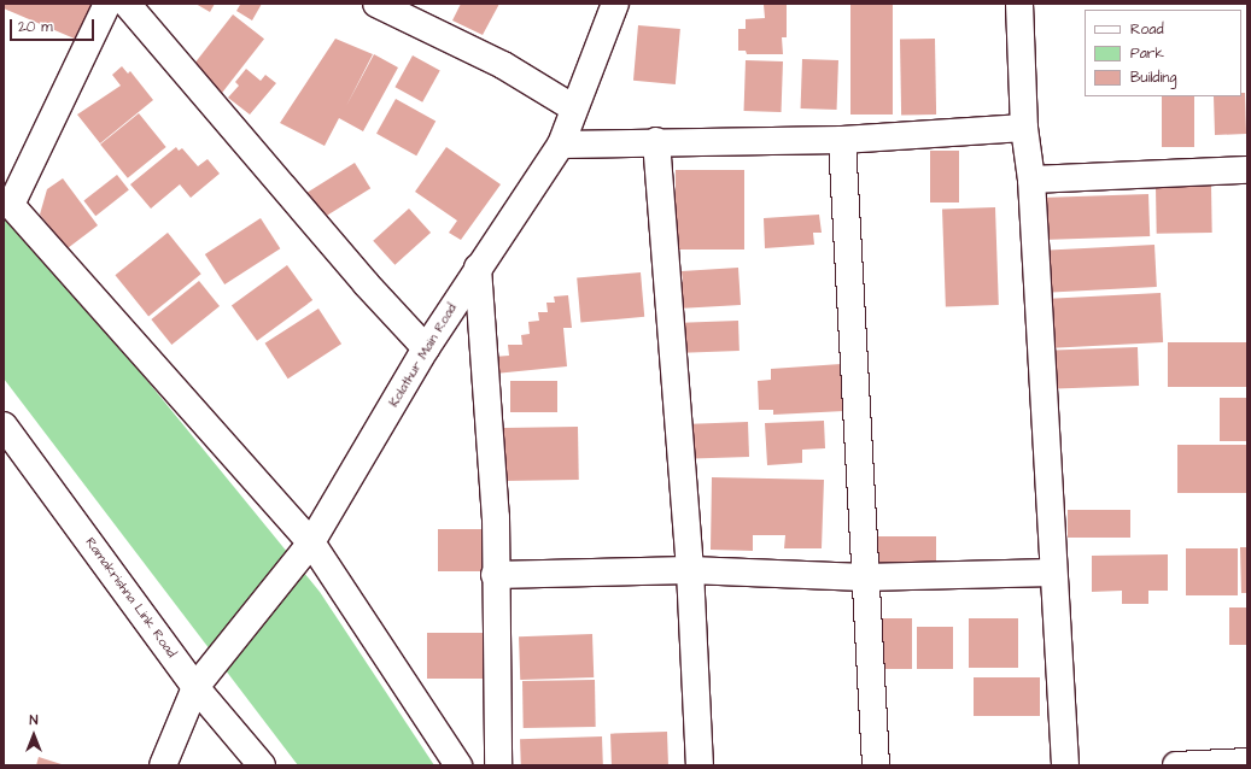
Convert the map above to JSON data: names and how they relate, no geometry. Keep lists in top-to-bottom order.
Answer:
{
  "streets": {
    "street": ["Kolathur Main Road", "Ramakrishna Link Road"]
  },
  "crossings": [
    ["Kolathur Main Road", "Ramakrishna Link Road"]
  ],
  "legend": ["Road", "Park", "Building"],
  "scale_bar": "20 m",
  "north": "top"
}
